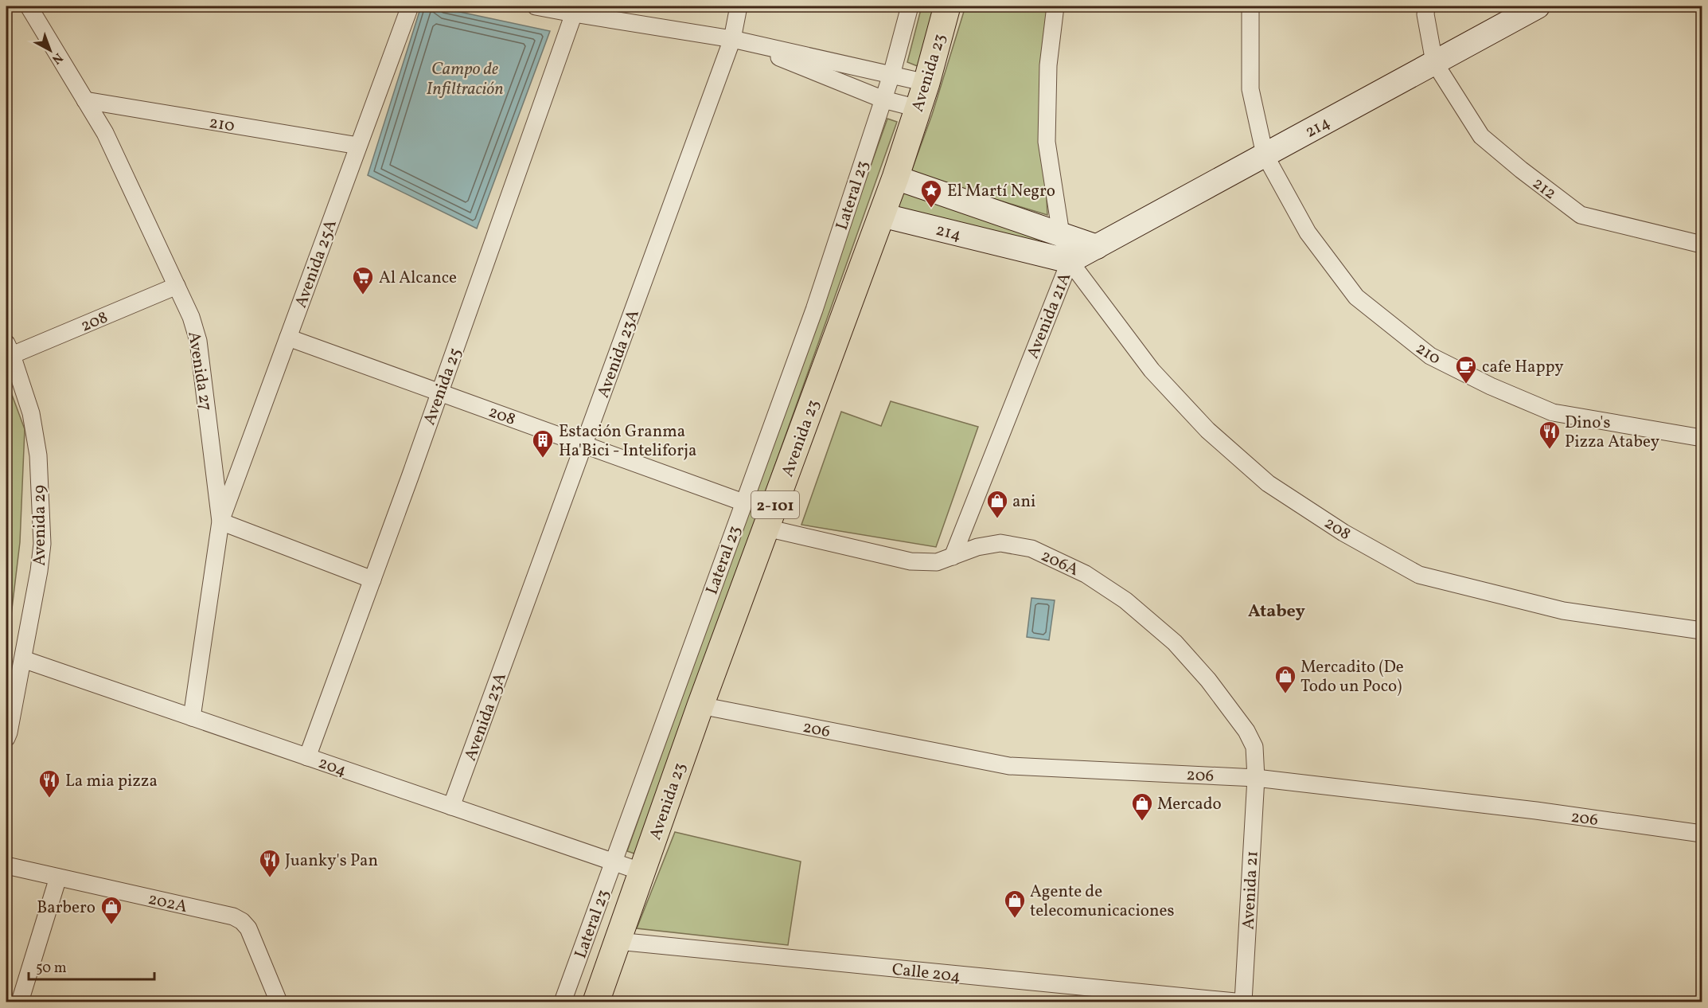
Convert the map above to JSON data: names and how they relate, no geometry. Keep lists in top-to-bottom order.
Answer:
{
  "streets": {
    "main road": ["Avenida 23", "2-101"],
    "street": [
      "210",
      "214",
      "212",
      "Lateral 23",
      "Avenida 25A",
      "Avenida 21A",
      "208",
      "Avenida 23A",
      "Avenida 27",
      "Avenida 25",
      "Avenida 29",
      "206A",
      "206",
      "204",
      "Avenida 21",
      "202A",
      "Calle 204"
    ]
  },
  "crossings": [
    ["Avenida 23", "214"],
    ["Avenida 23", "206A"],
    ["Avenida 23", "206"],
    ["Avenida 23", "204"],
    ["Avenida 23", "Calle 204"],
    ["210", "214"],
    ["210", "Avenida 25A"],
    ["210", "Avenida 27"],
    ["214", "212"],
    ["214", "Avenida 21A"],
    ["214", "208"],
    ["Lateral 23", "208"],
    ["Lateral 23", "204"],
    ["Avenida 25A", "208"],
    ["Avenida 25A", "Avenida 27"],
    ["Avenida 21A", "208"],
    ["Avenida 21A", "206A"],
    ["208", "Avenida 23A"],
    ["208", "Avenida 27"],
    ["208", "Avenida 25"],
    ["208", "Avenida 29"],
    ["Avenida 23A", "204"],
    ["Avenida 27", "204"],
    ["Avenida 25", "204"],
    ["Avenida 29", "204"],
    ["206A", "206"],
    ["206A", "Avenida 21"],
    ["206", "Avenida 21"]
  ],
  "districts": ["Atabey"],
  "water": ["Campo de Infiltración"],
  "places": {
    "place": ["El Martí Negro"],
    "supermarket": ["Al Alcance"],
    "cafe": ["cafe Happy"],
    "restaurant": ["Dino's Pizza Atabey", "La mia pizza", "Juanky's Pan"],
    "building": ["Estación Granma Ha'Bici - Inteliforja"],
    "shop": [
      "ani",
      "Mercadito (De Todo un Poco)",
      "Mercado",
      "Agente de telecomunicaciones",
      "Barbero"
    ]
  },
  "scale_bar": "50 m",
  "north": "bottom right"
}
